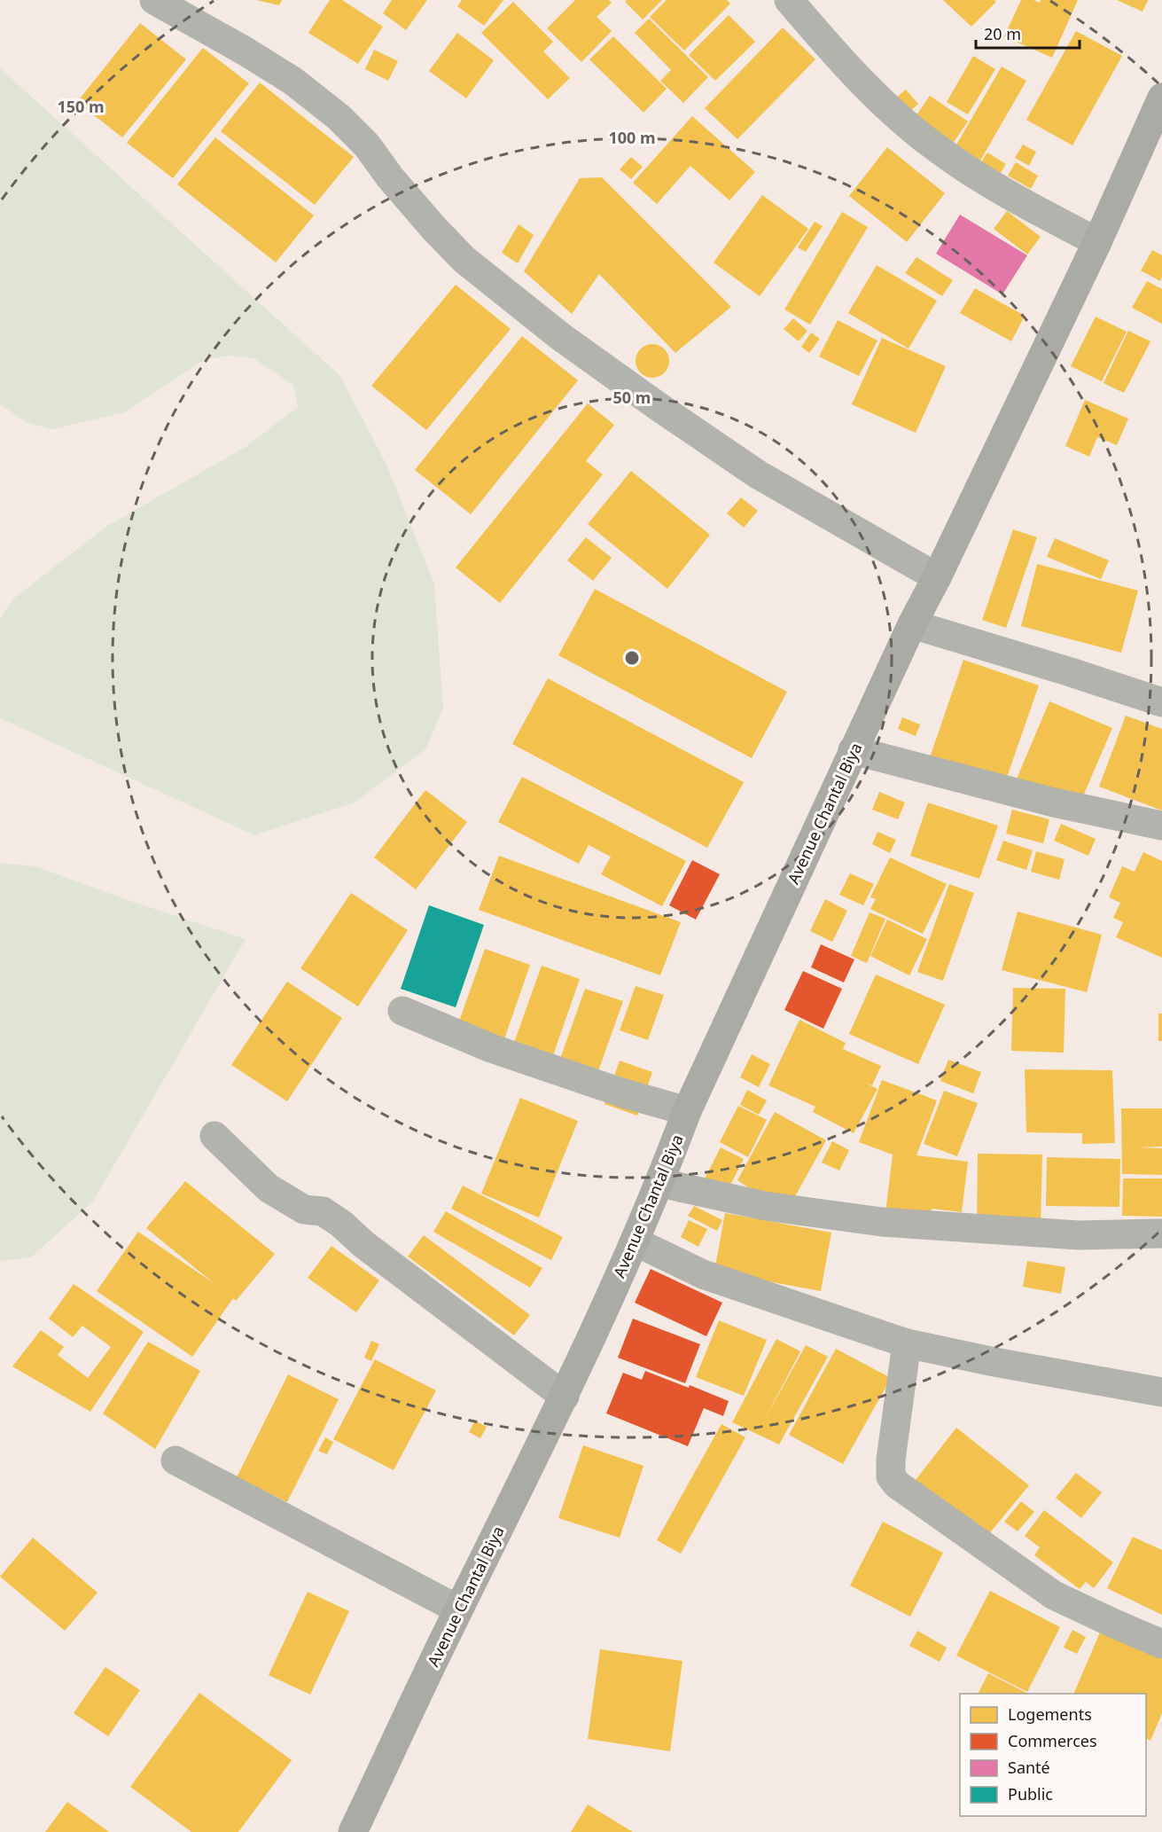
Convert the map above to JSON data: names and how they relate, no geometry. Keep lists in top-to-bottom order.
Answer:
{
  "streets": {
    "main road": ["Avenue Chantal Biya"]
  },
  "legend": [
    "Logements",
    "Commerces",
    "Santé",
    "Public"
  ],
  "scale_bar": "20 m",
  "rings": ["150 m", "100 m", "50 m"]
}
